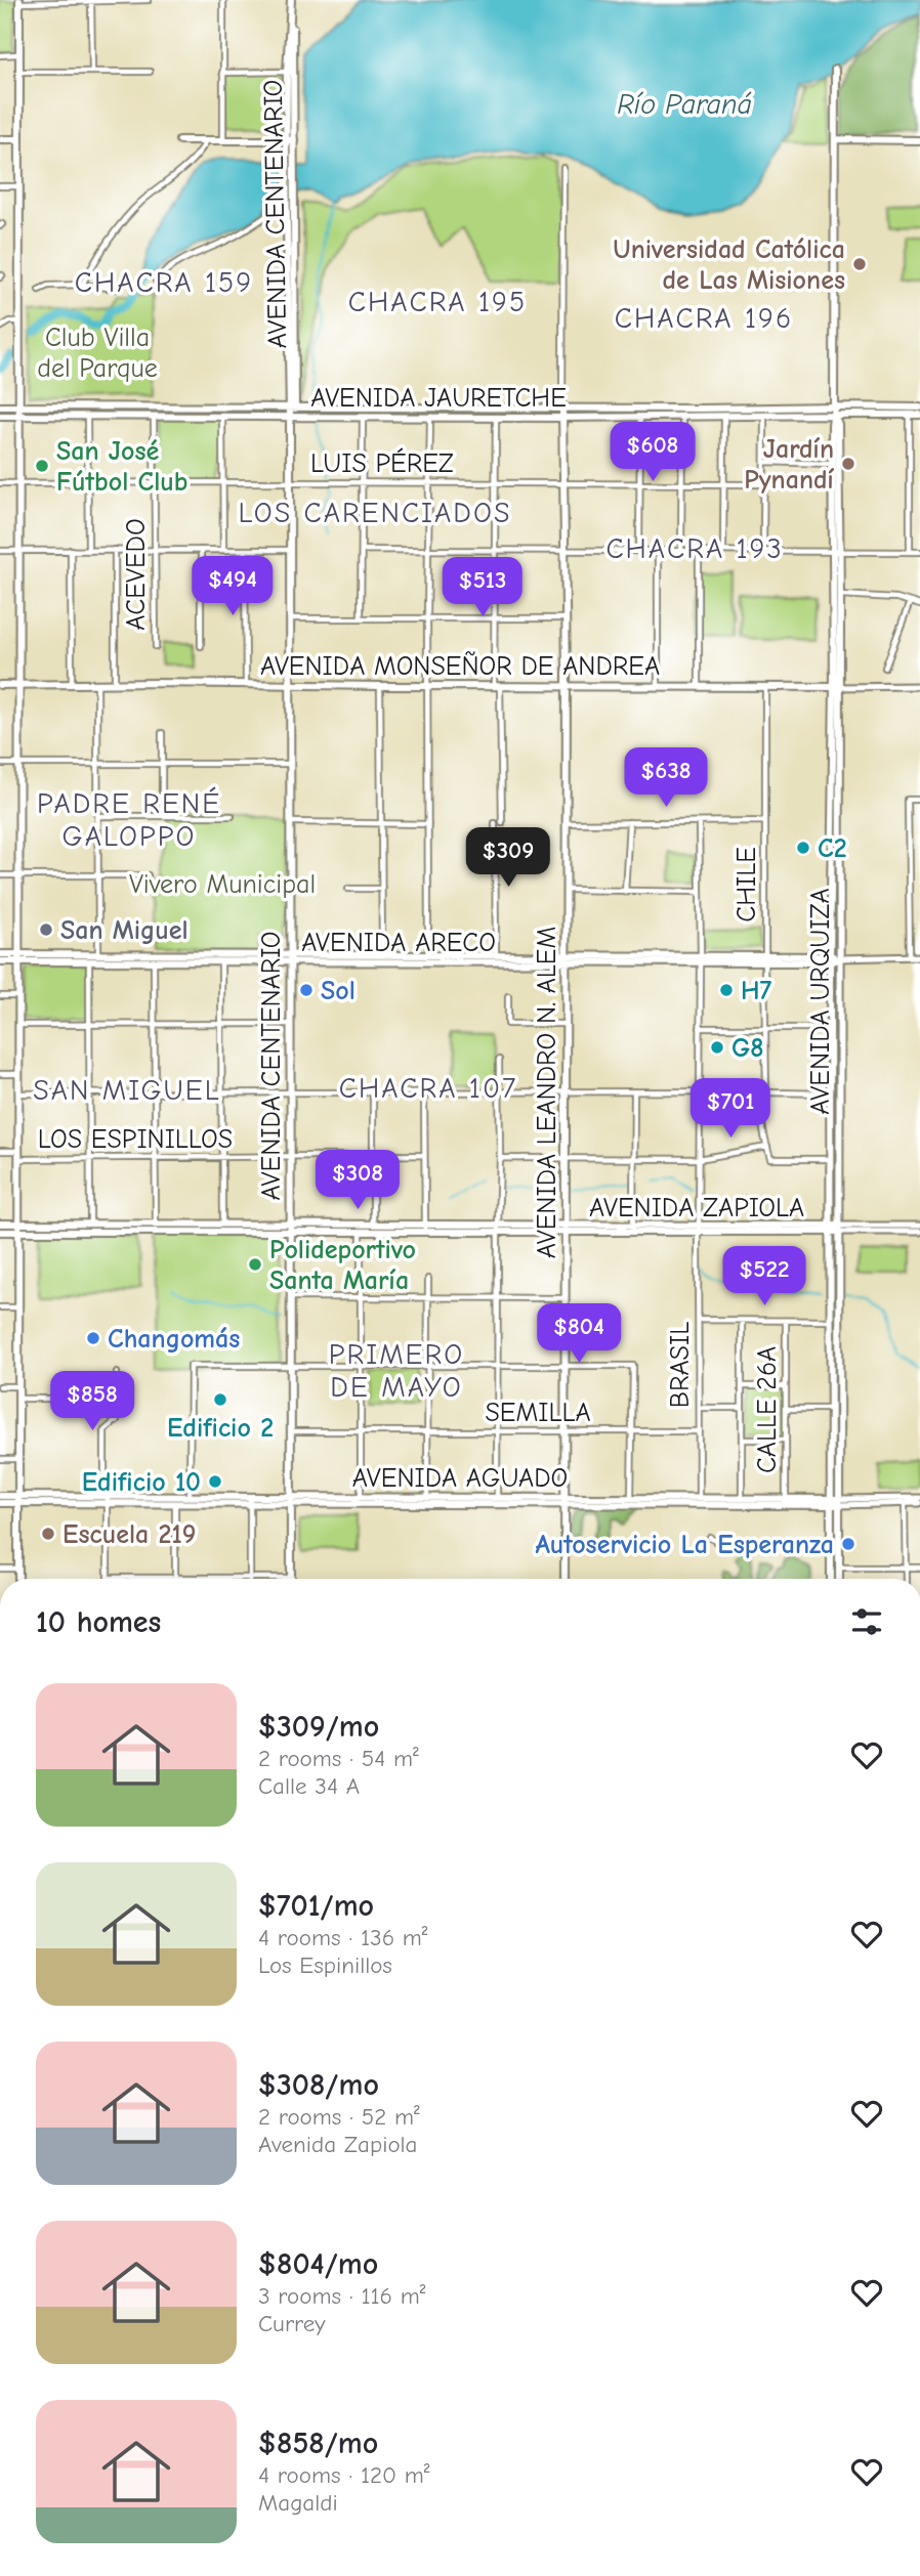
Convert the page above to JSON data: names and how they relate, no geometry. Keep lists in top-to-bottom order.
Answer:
{
  "streets": {
    "main road": [
      "AVENIDA CENTENARIO",
      "AVENIDA JAURETCHE",
      "AVENIDA MONSEÑOR DE ANDREA",
      "AVENIDA ARECO",
      "AVENIDA URQUIZA",
      "AVENIDA LEANDRO N. ALEM",
      "AVENIDA ZAPIOLA",
      "AVENIDA AGUADO"
    ],
    "street": [
      "LUIS PÉREZ",
      "ACEVEDO",
      "CHILE",
      "LOS ESPINILLOS",
      "BRASIL",
      "CALLE 26A",
      "SEMILLA"
    ]
  },
  "crossings": [
    ["AVENIDA CENTENARIO", "AVENIDA JAURETCHE"],
    ["AVENIDA CENTENARIO", "LUIS PÉREZ"],
    ["AVENIDA CENTENARIO", "AVENIDA MONSEÑOR DE ANDREA"],
    ["AVENIDA CENTENARIO", "AVENIDA ARECO"],
    ["AVENIDA CENTENARIO", "LOS ESPINILLOS"],
    ["AVENIDA CENTENARIO", "AVENIDA ZAPIOLA"],
    ["AVENIDA CENTENARIO", "SEMILLA"],
    ["AVENIDA CENTENARIO", "AVENIDA AGUADO"],
    ["AVENIDA JAURETCHE", "ACEVEDO"],
    ["AVENIDA JAURETCHE", "AVENIDA URQUIZA"],
    ["AVENIDA JAURETCHE", "AVENIDA LEANDRO N. ALEM"],
    ["LUIS PÉREZ", "ACEVEDO"],
    ["LUIS PÉREZ", "AVENIDA LEANDRO N. ALEM"],
    ["AVENIDA MONSEÑOR DE ANDREA", "CHILE"],
    ["AVENIDA MONSEÑOR DE ANDREA", "AVENIDA URQUIZA"],
    ["AVENIDA MONSEÑOR DE ANDREA", "AVENIDA LEANDRO N. ALEM"],
    ["CHILE", "AVENIDA ARECO"],
    ["CHILE", "AVENIDA URQUIZA"],
    ["AVENIDA ARECO", "AVENIDA URQUIZA"],
    ["AVENIDA ARECO", "AVENIDA LEANDRO N. ALEM"],
    ["AVENIDA ARECO", "BRASIL"],
    ["AVENIDA URQUIZA", "AVENIDA ZAPIOLA"],
    ["AVENIDA URQUIZA", "AVENIDA AGUADO"],
    ["AVENIDA LEANDRO N. ALEM", "AVENIDA ZAPIOLA"],
    ["AVENIDA LEANDRO N. ALEM", "SEMILLA"],
    ["AVENIDA LEANDRO N. ALEM", "AVENIDA AGUADO"],
    ["AVENIDA ZAPIOLA", "BRASIL"],
    ["BRASIL", "SEMILLA"],
    ["BRASIL", "AVENIDA AGUADO"],
    ["CALLE 26A", "AVENIDA AGUADO"]
  ],
  "districts": [
    "CHACRA 159",
    "CHACRA 195",
    "CHACRA 196",
    "LOS CARENCIADOS",
    "CHACRA 193",
    "PADRE RENÉ GALOPPO",
    "CHACRA 107",
    "SAN MIGUEL",
    "PRIMERO DE MAYO"
  ],
  "water": ["Río Paraná"],
  "parks": ["Club Villa del Parque", "Vivero Municipal"],
  "places": [
    "Universidad Católica de Las Misiones",
    "Jardín Pynandí",
    "San José Fútbol Club",
    "C2",
    "San Miguel",
    "Sol",
    "H7",
    "G8",
    "Polideportivo Santa María",
    "Changomás",
    "Edificio 2",
    "Edificio 10",
    "Escuela 219",
    "Autoservicio La Esperanza"
  ],
  "page": {
    "price": [
      "$608",
      "$494",
      "$513",
      "$638",
      "$309",
      "$701",
      "$308",
      "$522",
      "$804",
      "$858"
    ],
    "heading": "10 homes",
    "list": [
      {
        "name": "$309/mo",
        "note": "2 rooms · 54 m² · Calle 34 A"
      },
      {
        "name": "$701/mo",
        "note": "4 rooms · 136 m² · Los Espinillos"
      },
      {
        "name": "$308/mo",
        "note": "2 rooms · 52 m² · Avenida Zapiola"
      },
      {
        "name": "$804/mo",
        "note": "3 rooms · 116 m² · Currey"
      },
      {
        "name": "$858/mo",
        "note": "4 rooms · 120 m² · Magaldi"
      }
    ]
  }
}
